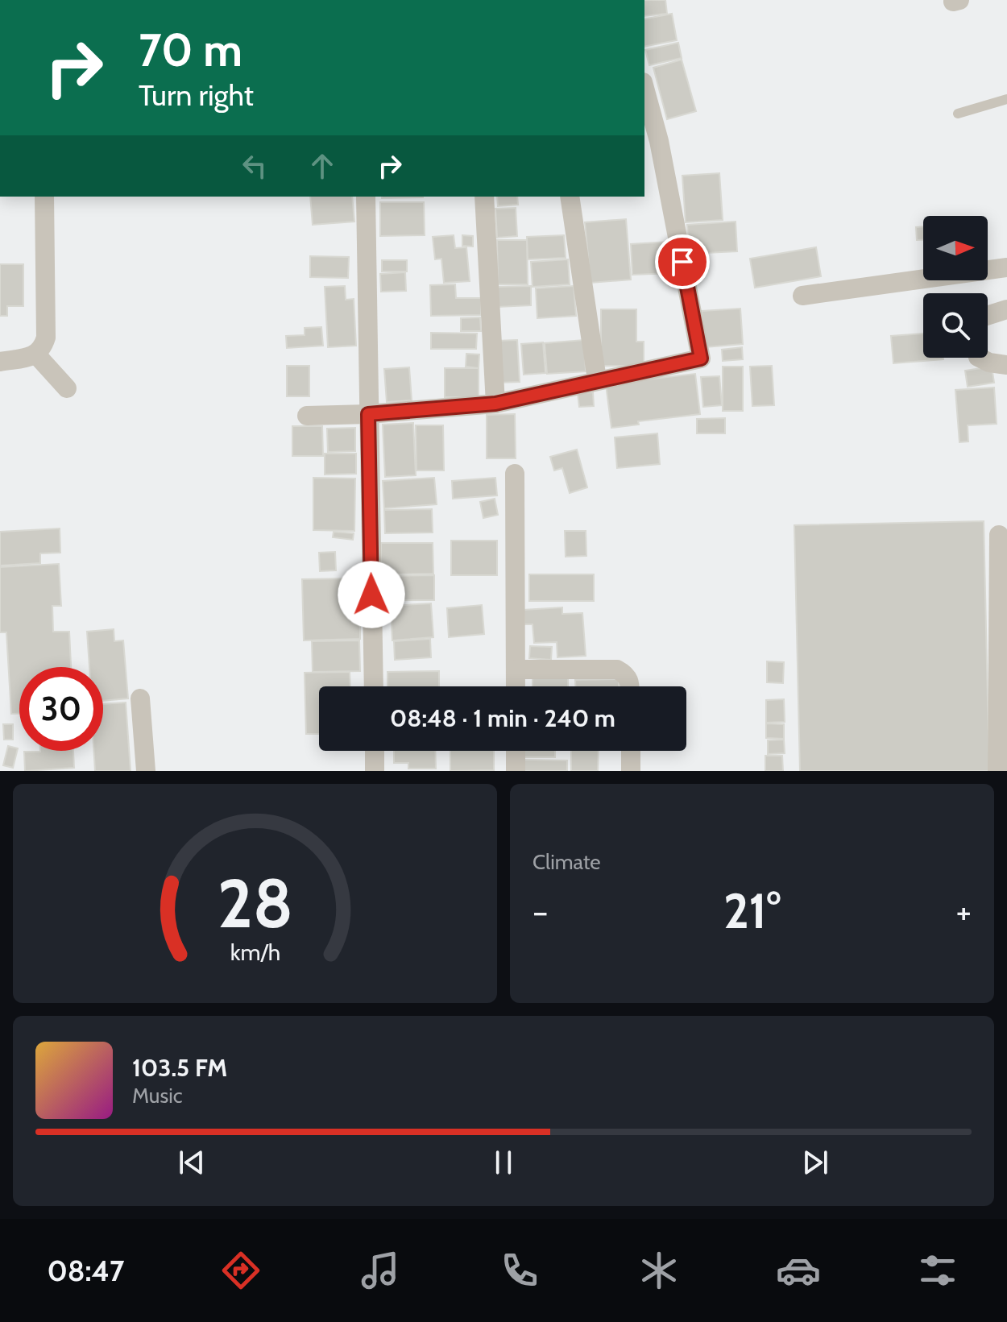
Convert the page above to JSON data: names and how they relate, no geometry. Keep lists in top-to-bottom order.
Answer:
{
  "north": "right",
  "page": {
    "turn": ["70 m", "Turn right"],
    "limit": "30",
    "trip": "08:48 · 1 min · 240 m",
    "tile": "Climate",
    "heat": ["−", "21°", "+"],
    "song": ["103.5 FM", "Music"],
    "tabs": "08:47",
    "gauge": ["28", "km/h"]
  }
}
